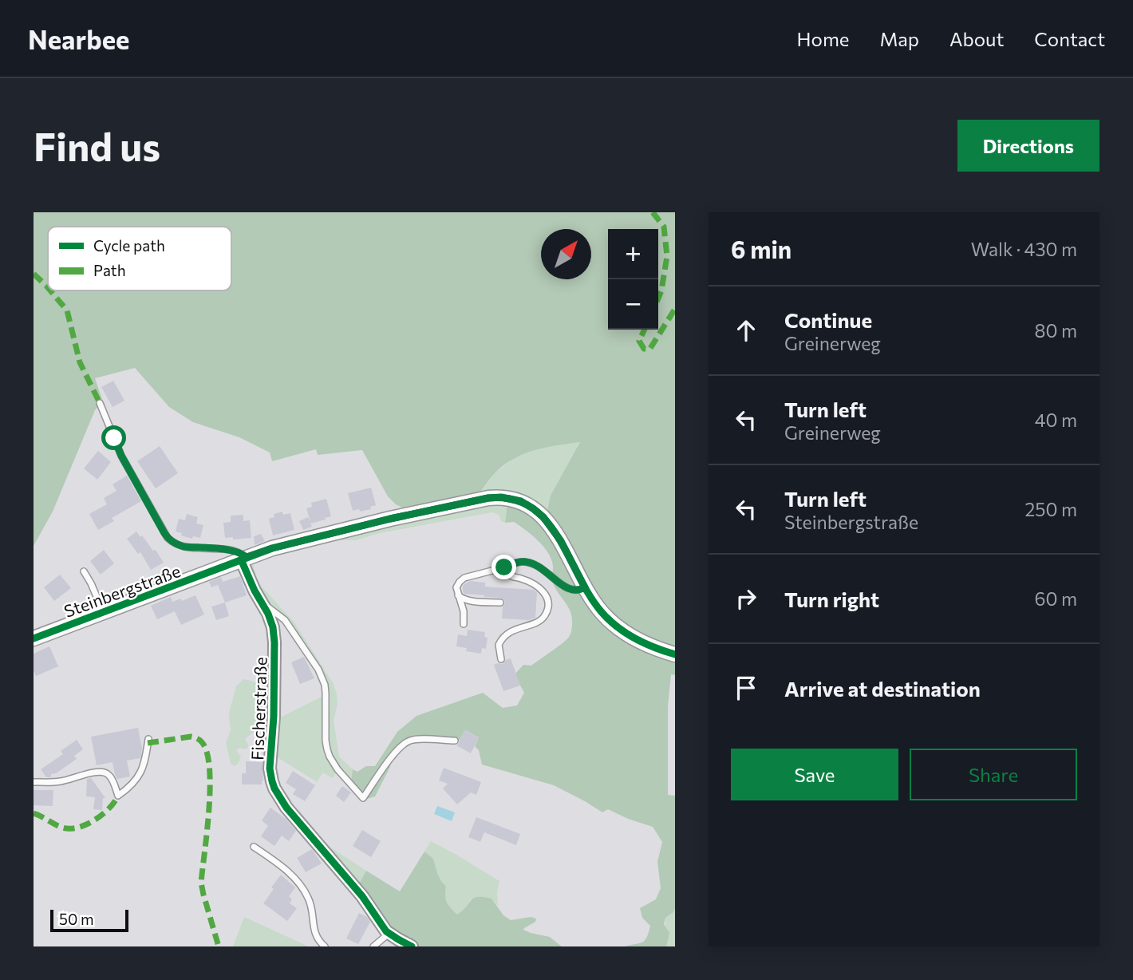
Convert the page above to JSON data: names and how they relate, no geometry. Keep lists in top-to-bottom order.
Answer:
{
  "streets": {
    "street": ["Steinbergstraße", "Fischerstraße"]
  },
  "crossings": [
    ["Steinbergstraße", "Fischerstraße"]
  ],
  "legend": ["Cycle path", "Path"],
  "scale_bar": "50 m",
  "north": "top right",
  "page": {
    "header": "Nearbee",
    "nav": [
      "Home",
      "Map",
      "About",
      "Contact"
    ],
    "buttons": [
      "Directions",
      ["Save", "Share"]
    ],
    "title": "Find us",
    "heading": ["6 min", "Walk · 430 m"],
    "map_buttons": ["+", "−"],
    "list": [
      ["Continue", "Greinerweg", "80 m"],
      ["Turn left", "Greinerweg", "40 m"],
      ["Turn left", "Steinbergstraße", "250 m"],
      ["Turn right", "60 m"],
      "Arrive at destination"
    ],
    "scale": "50 m"
  }
}
